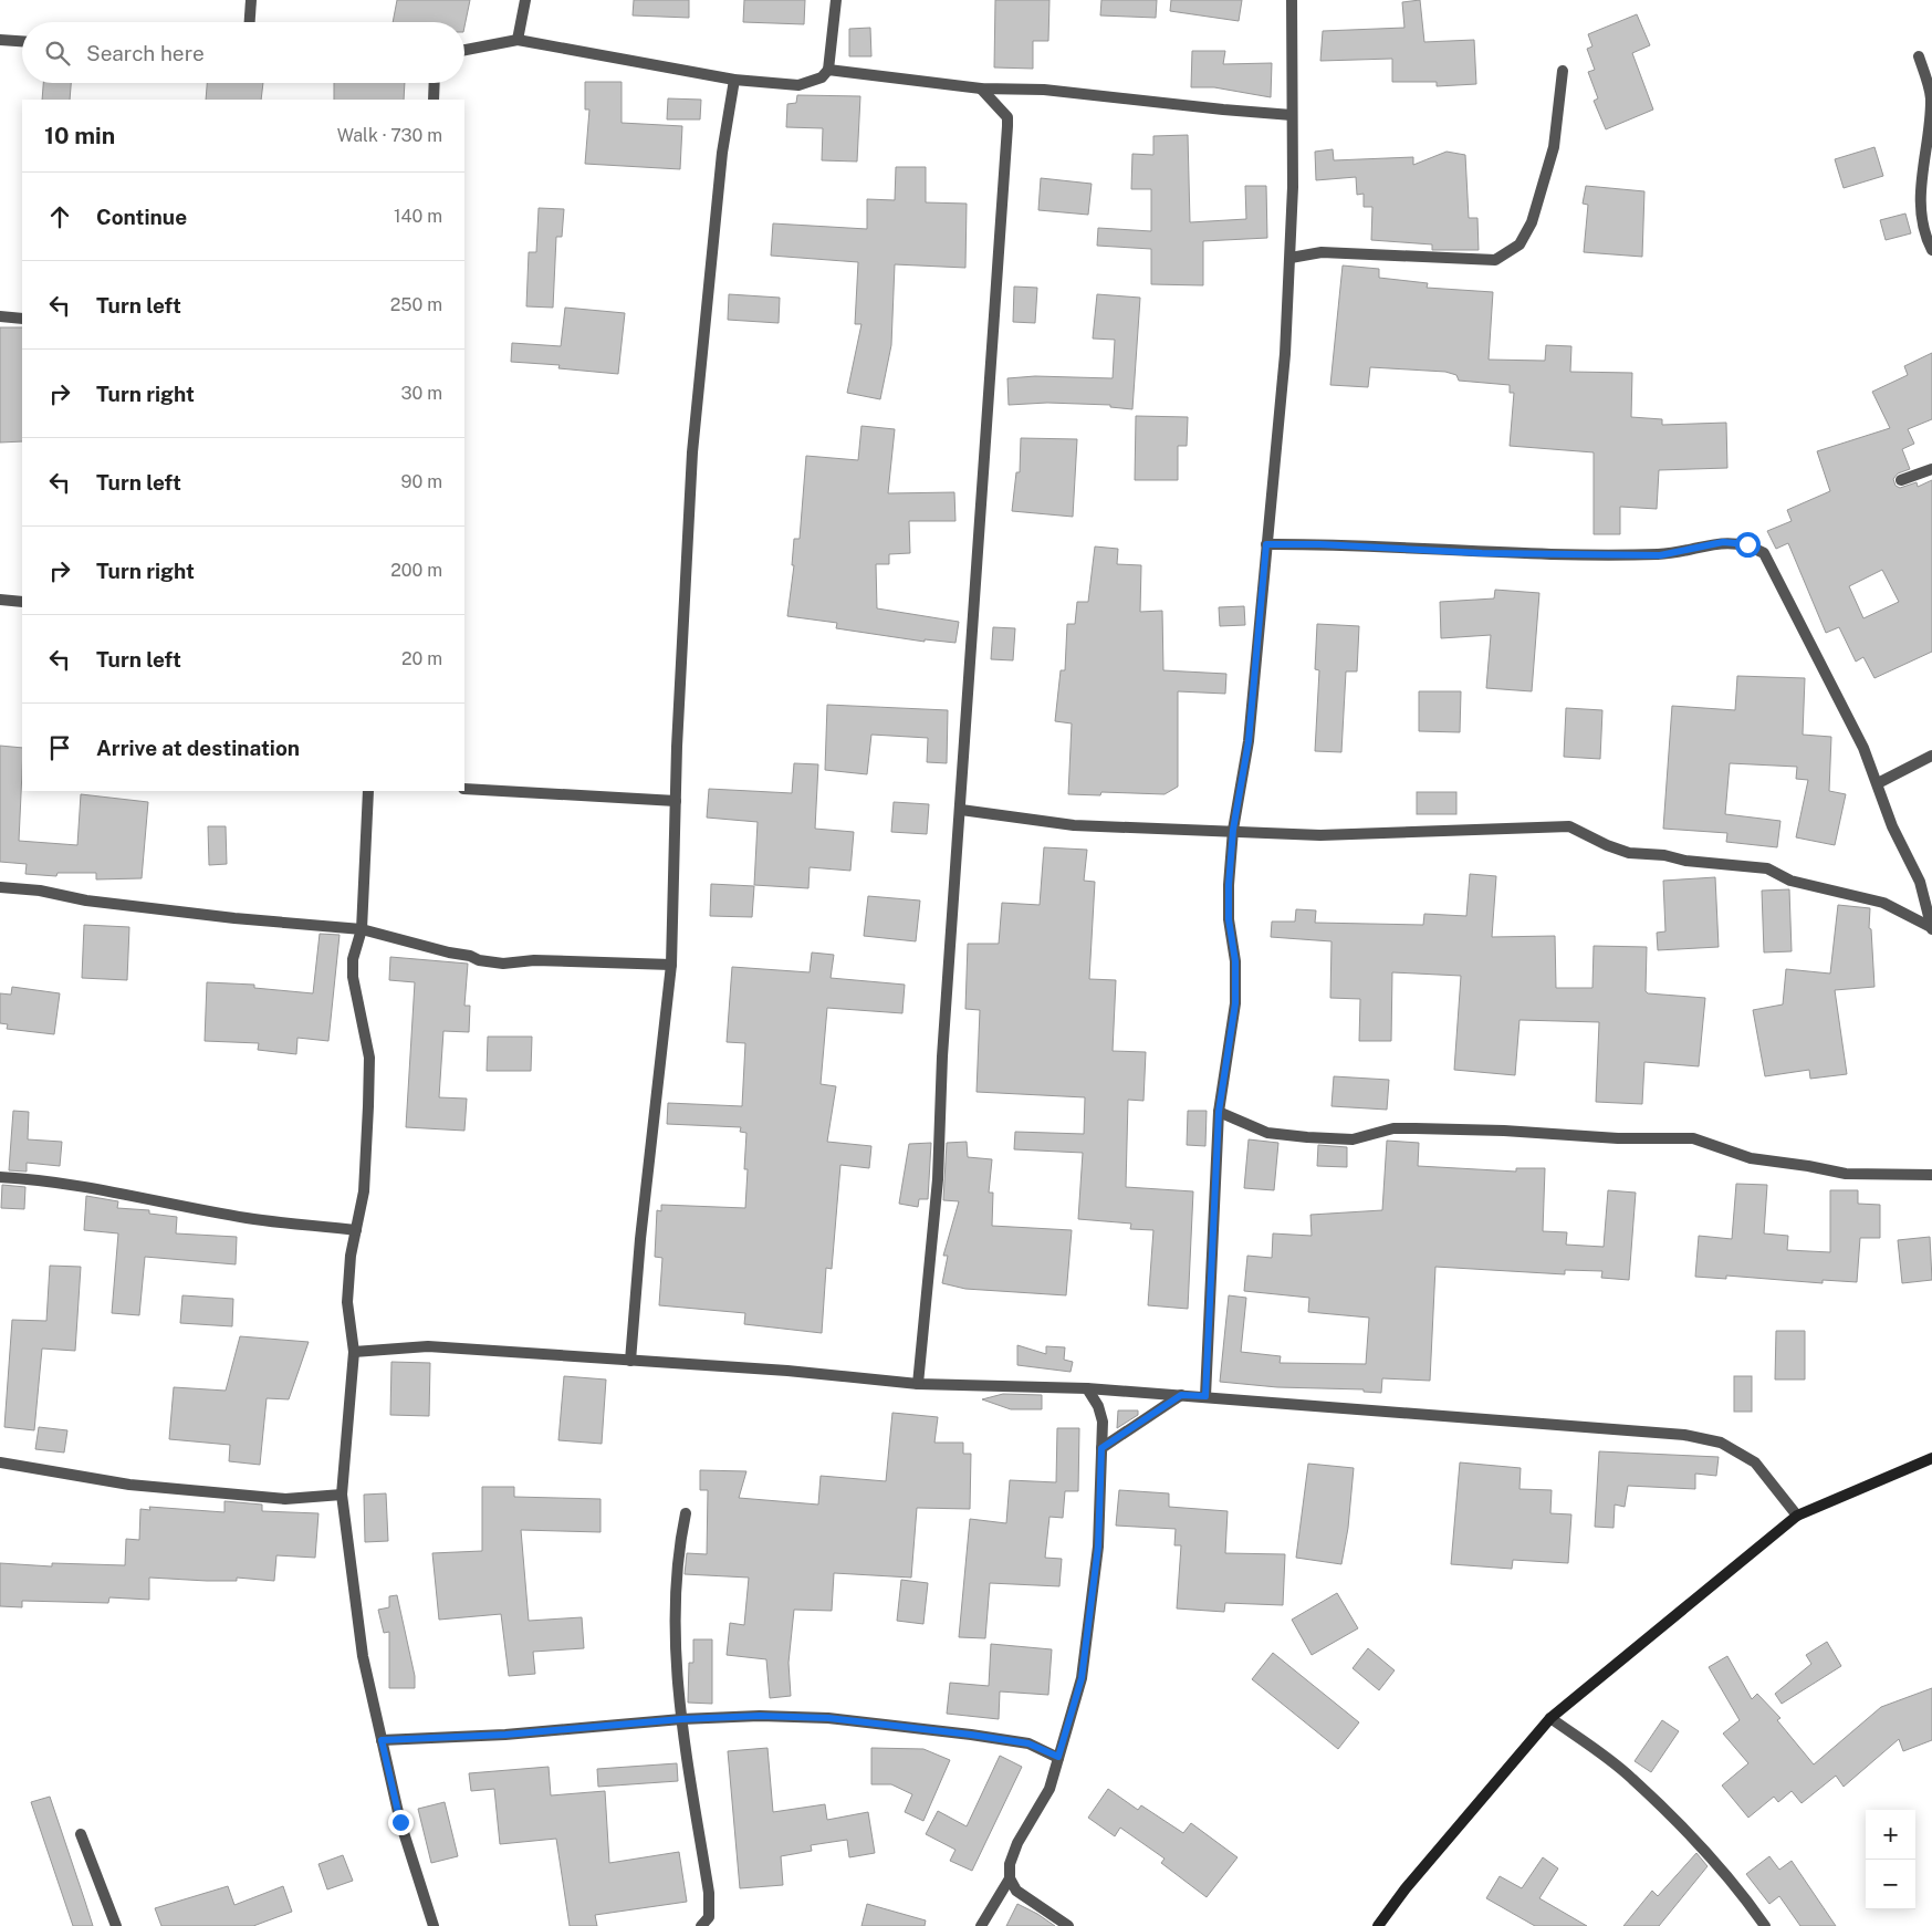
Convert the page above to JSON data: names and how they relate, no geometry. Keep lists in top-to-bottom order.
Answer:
{
  "page": {
    "search": "Search here",
    "heading": ["10 min", "Walk · 730 m"],
    "list": [
      ["Continue", "140 m"],
      ["Turn left", "250 m"],
      ["Turn right", "30 m"],
      ["Turn left", "90 m"],
      ["Turn right", "200 m"],
      ["Turn left", "20 m"],
      "Arrive at destination"
    ],
    "map_buttons": ["+", "−"]
  }
}
